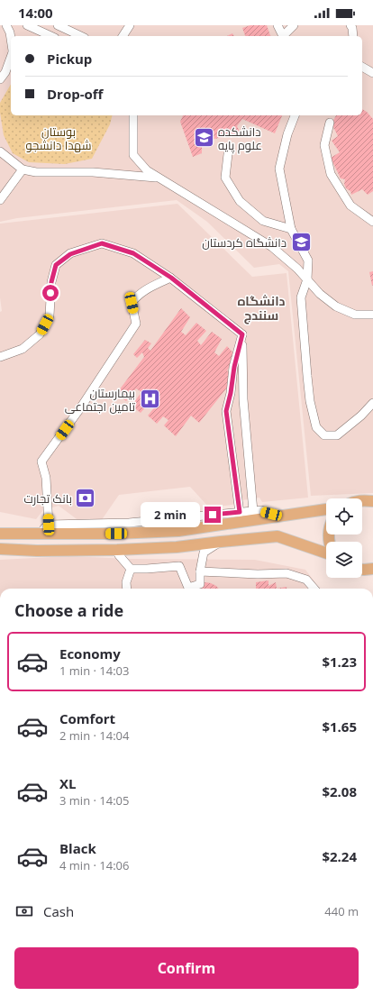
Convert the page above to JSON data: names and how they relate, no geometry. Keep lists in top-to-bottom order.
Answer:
{
  "districts": ["دانشگاه سنندج"],
  "parks": ["بوستان شهدا دانشجو"],
  "places": {
    "school or university": ["دانشکده علوم پایه", "دانشگاه کردستان"],
    "hospital": ["بیمارستان تامین اجتماعی"],
    "bank": ["بانک تجارت"]
  },
  "page": {
    "status": "14:00",
    "banner": ["Pickup", "Drop-off"],
    "bubble": "2 min",
    "heading": "Choose a ride",
    "list": [
      {
        "name": "Economy",
        "note": "1 min · 14:03",
        "value": "$1.23"
      },
      {
        "name": "Comfort",
        "note": "2 min · 14:04",
        "value": "$1.65"
      },
      {
        "name": "XL",
        "note": "3 min · 14:05",
        "value": "$2.08"
      },
      {
        "name": "Black",
        "note": "4 min · 14:06",
        "value": "$2.24"
      }
    ],
    "pay": ["Cash", "440 m"],
    "buttons": "Confirm"
  }
}
